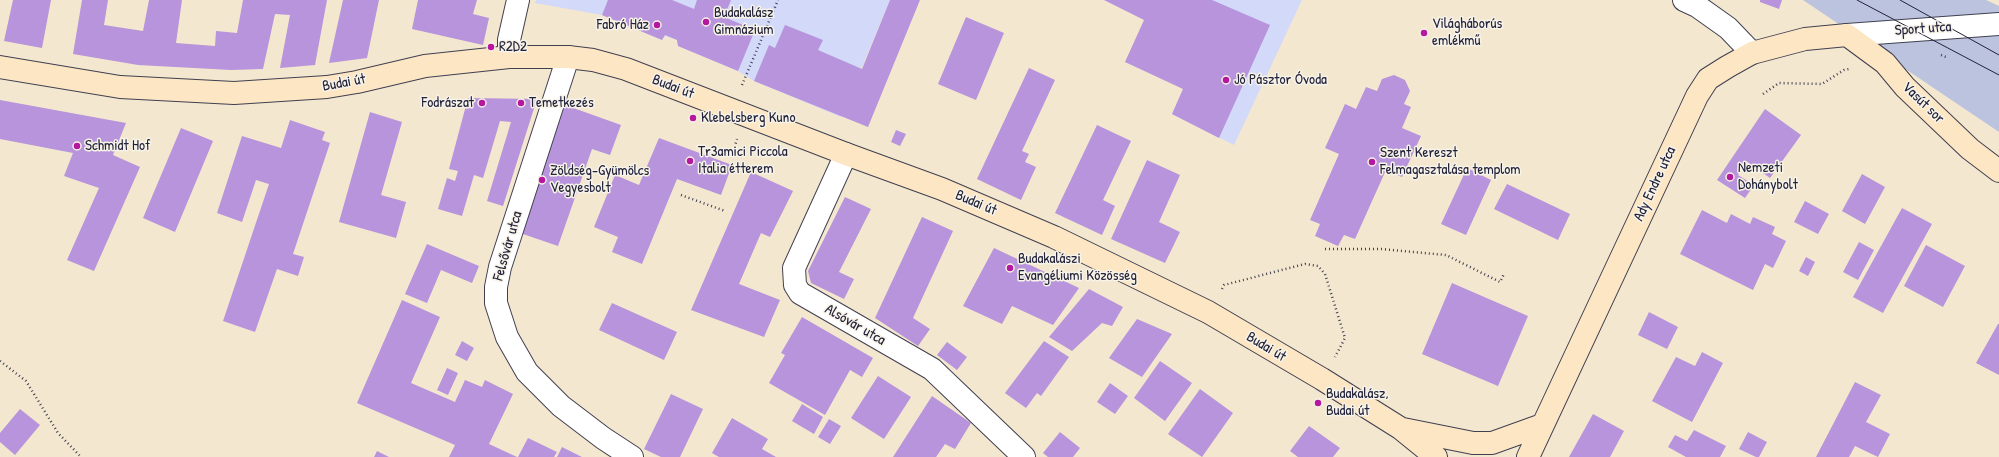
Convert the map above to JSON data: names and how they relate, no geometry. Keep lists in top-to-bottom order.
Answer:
{
  "streets": {
    "main road": ["Budai út", "Vasút sor", "Ady Endre utca"],
    "street": ["Sport utca", "Felsővár utca", "Alsóvár utca"]
  },
  "crossings": [
    ["Sport utca", "Vasút sor"],
    ["Sport utca", "Ady Endre utca"],
    ["Budai út", "Felsővár utca"],
    ["Budai út", "Alsóvár utca"],
    ["Vasút sor", "Ady Endre utca"]
  ],
  "places": [
    "Budakalász Gimnázium",
    "Fabró Ház",
    "Világháborús emlékmű",
    "R2D2",
    "Jó Pásztor Óvoda",
    "Fodrászat",
    "Temetkezés",
    "Klebelsberg Kuno",
    "Schmidt Hof",
    "Tr3amici Piccola Italia étterem",
    "Szent Kereszt Felmagasztalása templom",
    "Nemzeti Dohánybolt",
    "Zöldség-Gyümölcs Vegyesbolt",
    "Budakalászi Evangéliumi Közösség",
    "Budakalász, Budai út"
  ]
}
